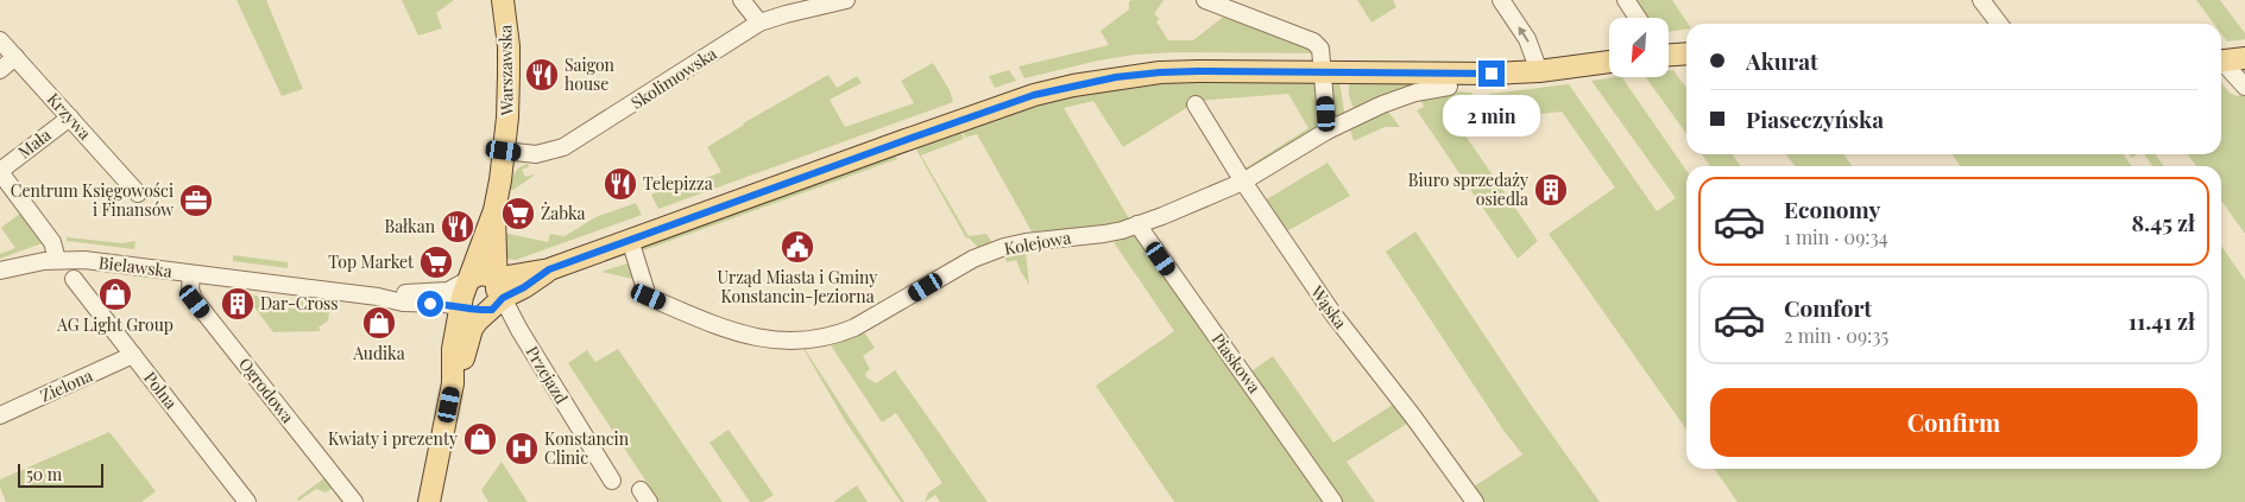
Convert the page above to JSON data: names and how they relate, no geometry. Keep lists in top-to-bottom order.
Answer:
{
  "streets": {
    "main road": ["Warszawska"],
    "street": [
      "Skolimowska",
      "Krzywa",
      "Mała",
      "Kolejowa",
      "Bielawska",
      "Wąska",
      "Piaskowa",
      "Przejazd",
      "Zielona",
      "Polna",
      "Ogrodowa"
    ]
  },
  "crossings": [
    ["Warszawska", "Skolimowska"],
    ["Warszawska", "Bielawska"],
    ["Warszawska", "Przejazd"],
    ["Krzywa", "Mała"],
    ["Kolejowa", "Wąska"],
    ["Kolejowa", "Piaskowa"],
    ["Bielawska", "Ogrodowa"],
    ["Zielona", "Polna"]
  ],
  "places": {
    "restaurant": ["Saigon house", "Telepizza", "Bałkan"],
    "building": ["Biuro sprzedaży osiedla", "Dar-Cross"],
    "office": ["Centrum Księgowości i Finansów"],
    "supermarket": ["Żabka", "Top Market"],
    "public building": ["Urząd Miasta i Gminy Konstancin-Jeziorna"],
    "shop": ["AG Light Group", "Audika", "Kwiaty i prezenty"],
    "hospital": ["Konstancin Clinic"]
  },
  "scale_bar": "50 m",
  "north": "bottom left",
  "page": {
    "banner": ["Akurat", "Piaseczyńska"],
    "bubble": "2 min",
    "list": [
      {
        "name": "Economy",
        "note": "1 min · 09:34",
        "value": "8.45 zł"
      },
      {
        "name": "Comfort",
        "note": "2 min · 09:35",
        "value": "11.41 zł"
      }
    ],
    "buttons": "Confirm",
    "scale": "50 m"
  }
}
